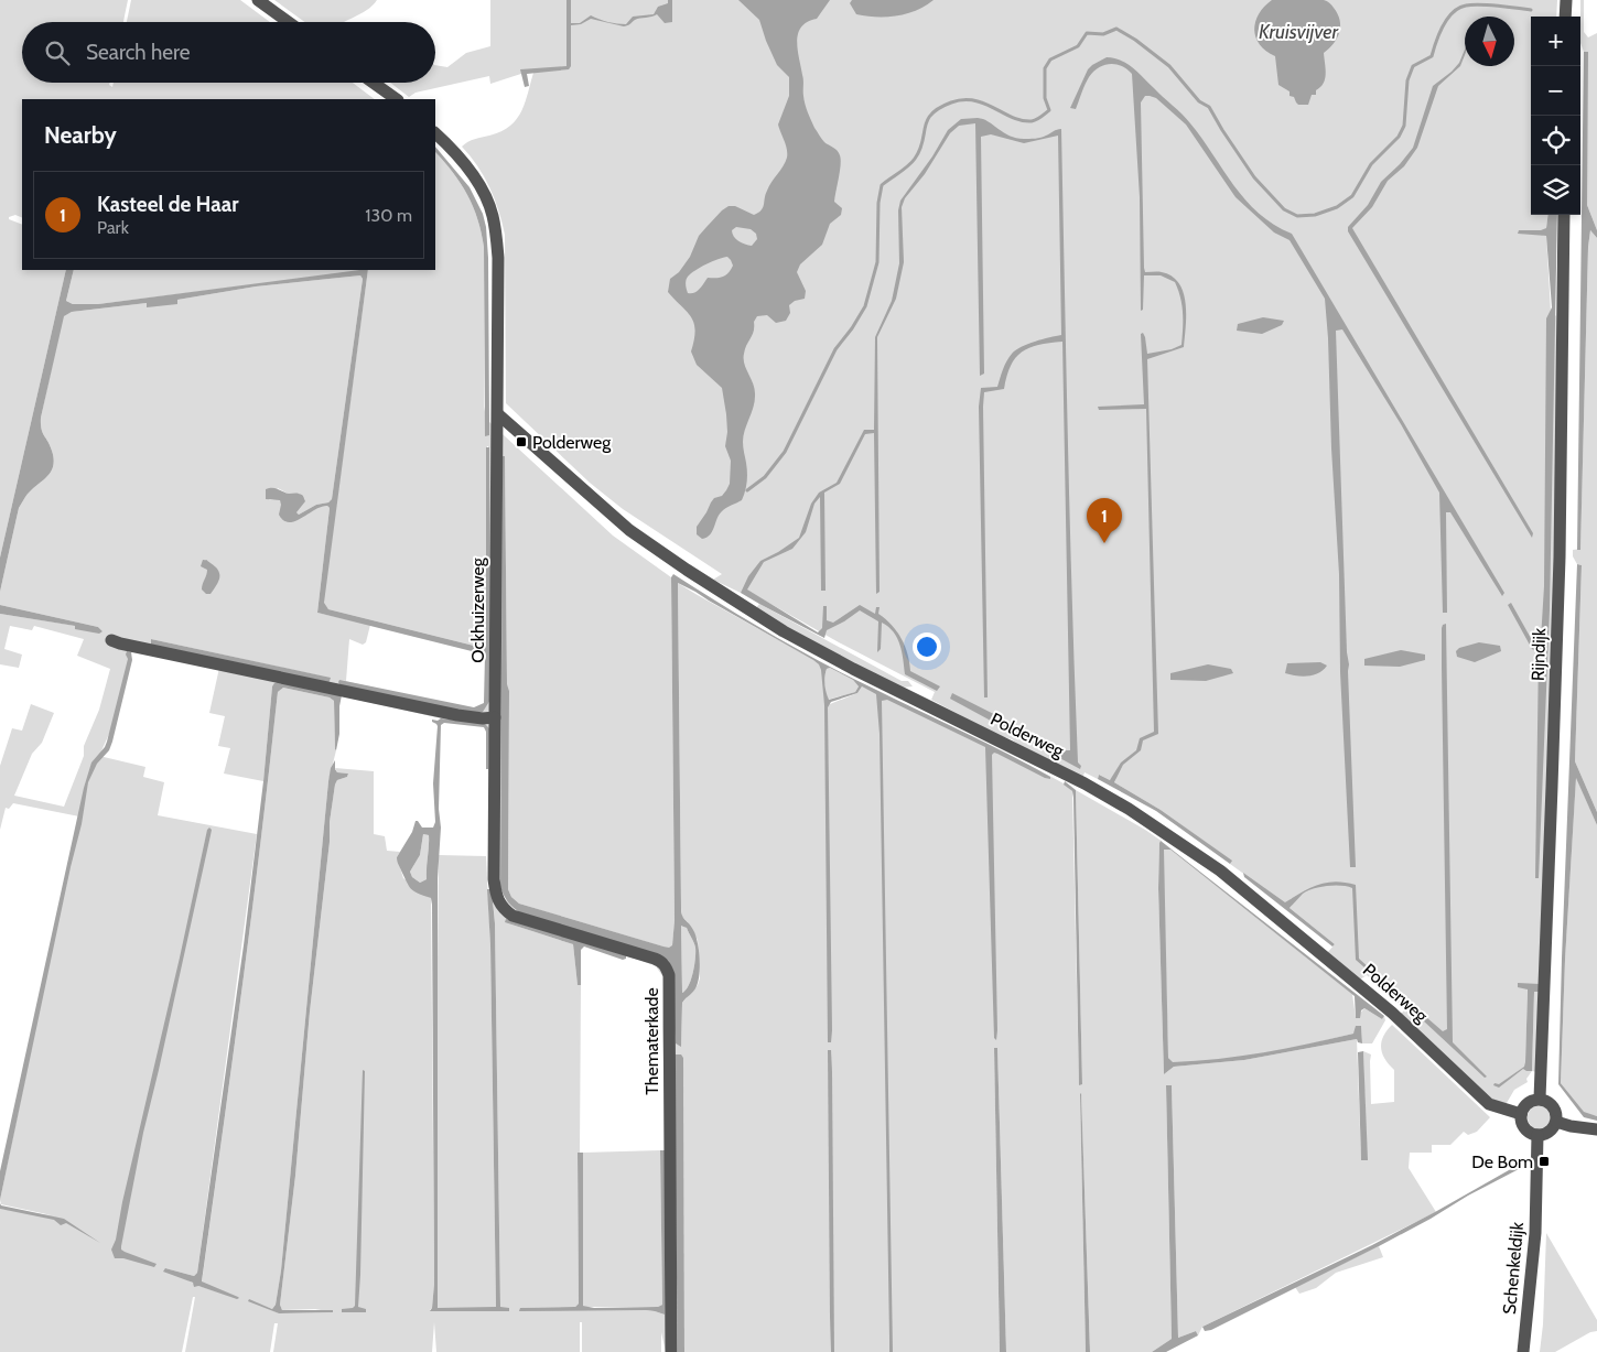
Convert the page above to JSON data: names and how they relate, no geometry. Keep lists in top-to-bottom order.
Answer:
{
  "streets": {
    "street": [
      "Ockhuizerweg",
      "Rijndijk",
      "Polderweg",
      "Thematerkade",
      "Schenkeldijk"
    ]
  },
  "crossings": [
    ["Ockhuizerweg", "Polderweg"],
    ["Ockhuizerweg", "Thematerkade"],
    ["Rijndijk", "Polderweg"],
    ["Rijndijk", "Schenkeldijk"],
    ["Polderweg", "Schenkeldijk"]
  ],
  "water": ["Kruisvijver"],
  "places": {
    "transit": ["Polderweg", "De Bom"]
  },
  "north": "bottom",
  "page": {
    "map_buttons": ["+", "−"],
    "search": "Search here",
    "heading": "Nearby",
    "list": [
      {
        "mark": "1",
        "name": "Kasteel de Haar",
        "note": "Park",
        "value": "130 m"
      }
    ],
    "pins": "1"
  }
}
